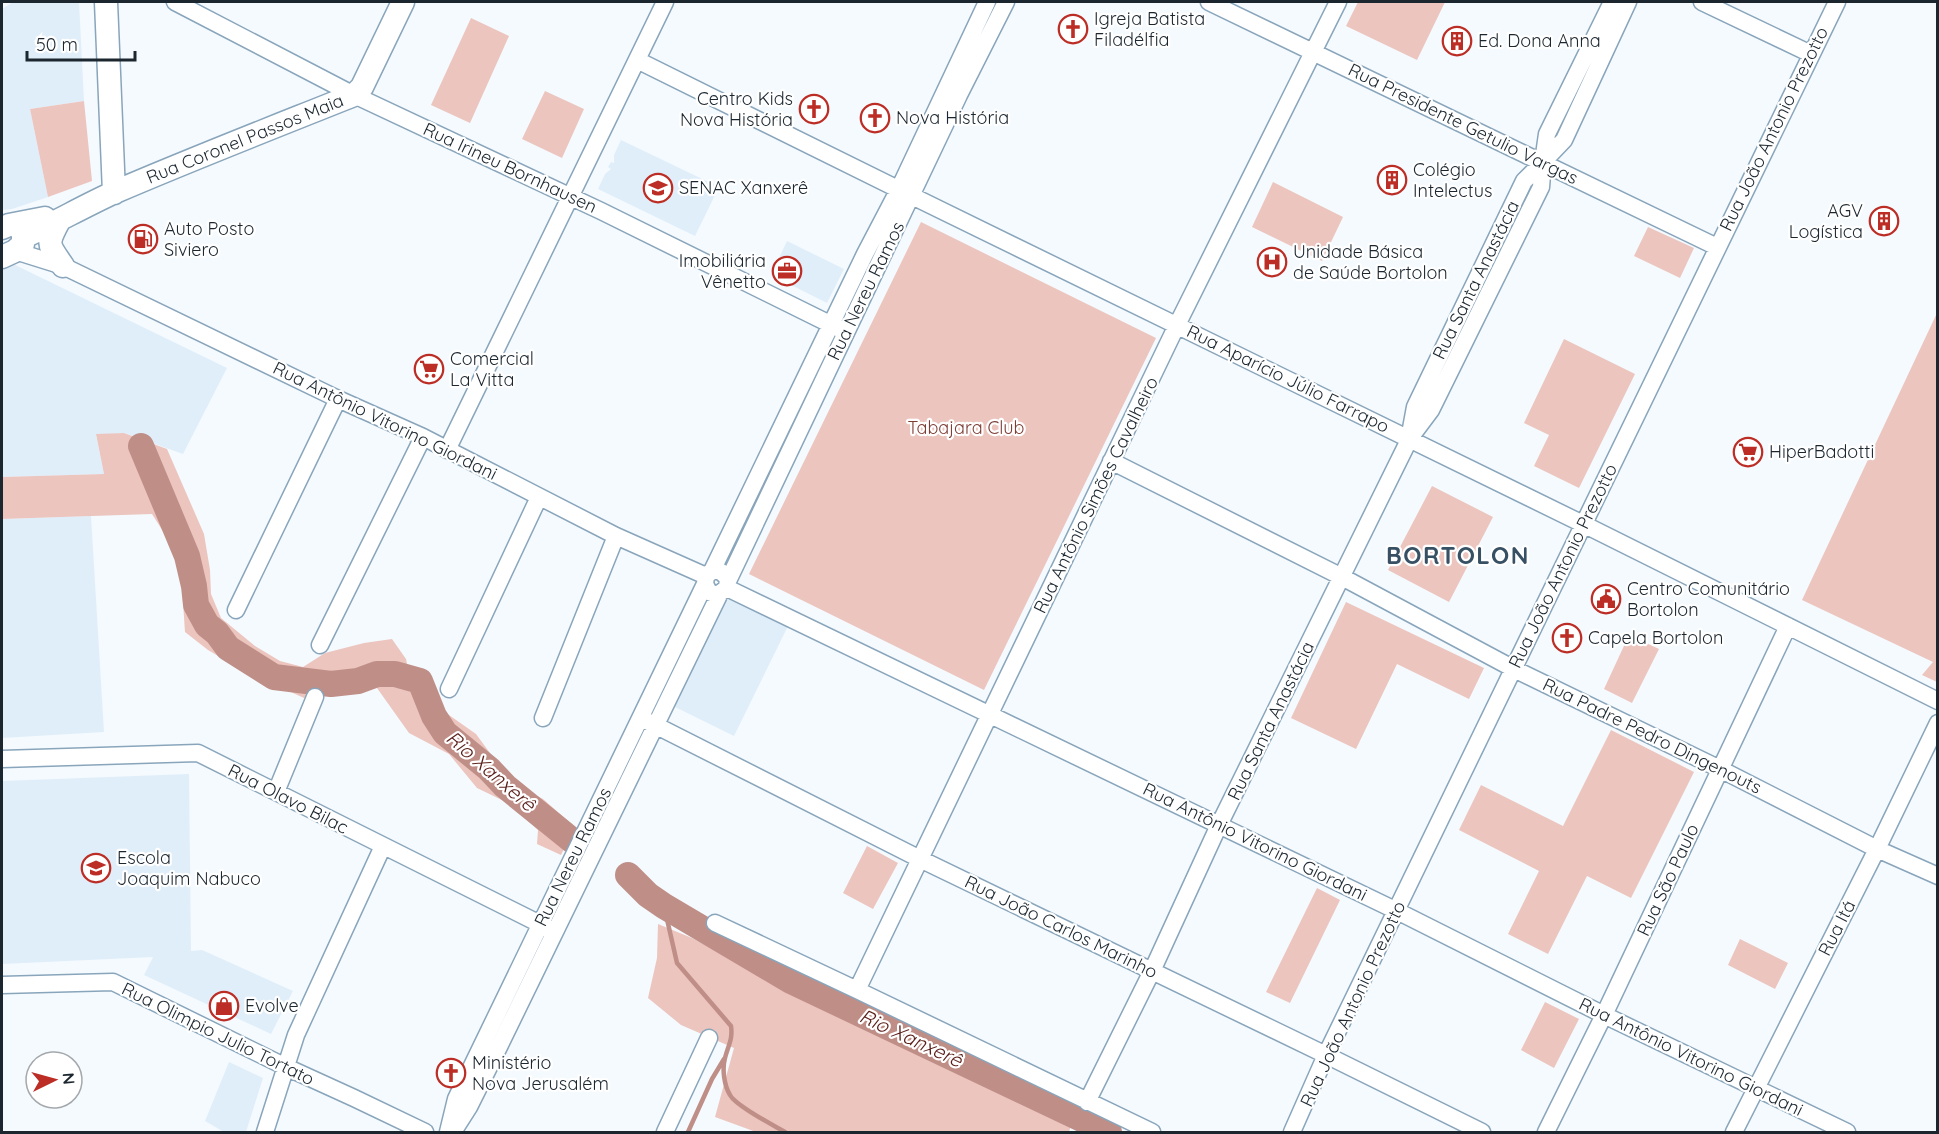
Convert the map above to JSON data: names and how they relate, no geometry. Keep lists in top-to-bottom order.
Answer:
{
  "streets": {
    "main road": ["Rua Coronel Passos Maia"],
    "street": [
      "Rua Presidente Getulio Vargas",
      "Rua João Antonio Prezotto",
      "Rua Irineu Bornhausen",
      "Rua Santa Anastácia",
      "Rua Nereu Ramos",
      "Rua Aparício Júlio Farrapo",
      "Rua Antônio Vitorino Giordani",
      "Rua Antônio Simões Cavalheiro",
      "Rua Padre Pedro Dingenouts",
      "Rua Olavo Bilac",
      "Rua São Paulo",
      "Rua João Carlos Marinho",
      "Rua Itá",
      "Rua Olimpio Julio Tortato"
    ]
  },
  "crossings": [
    ["Rua Presidente Getulio Vargas", "Rua João Antonio Prezotto"],
    ["Rua Presidente Getulio Vargas", "Rua Santa Anastácia"],
    ["Rua Presidente Getulio Vargas", "Rua Antônio Simões Cavalheiro"],
    ["Rua João Antonio Prezotto", "Rua Aparício Júlio Farrapo"],
    ["Rua João Antonio Prezotto", "Rua Antônio Vitorino Giordani"],
    ["Rua João Antonio Prezotto", "Rua Padre Pedro Dingenouts"],
    ["Rua João Antonio Prezotto", "Rua João Carlos Marinho"],
    ["Rua Coronel Passos Maia", "Rua Irineu Bornhausen"],
    ["Rua Coronel Passos Maia", "Rua Antônio Vitorino Giordani"],
    ["Rua Irineu Bornhausen", "Rua Nereu Ramos"],
    ["Rua Santa Anastácia", "Rua Aparício Júlio Farrapo"],
    ["Rua Santa Anastácia", "Rua Antônio Vitorino Giordani"],
    ["Rua Santa Anastácia", "Rua Padre Pedro Dingenouts"],
    ["Rua Santa Anastácia", "Rua João Carlos Marinho"],
    ["Rua Nereu Ramos", "Rua Aparício Júlio Farrapo"],
    ["Rua Nereu Ramos", "Rua Antônio Vitorino Giordani"],
    ["Rua Nereu Ramos", "Rua Olavo Bilac"],
    ["Rua Nereu Ramos", "Rua João Carlos Marinho"],
    ["Rua Aparício Júlio Farrapo", "Rua Antônio Simões Cavalheiro"],
    ["Rua Aparício Júlio Farrapo", "Rua São Paulo"],
    ["Rua Antônio Vitorino Giordani", "Rua Antônio Simões Cavalheiro"],
    ["Rua Antônio Vitorino Giordani", "Rua São Paulo"],
    ["Rua Antônio Vitorino Giordani", "Rua Itá"],
    ["Rua Antônio Simões Cavalheiro", "Rua Padre Pedro Dingenouts"],
    ["Rua Antônio Simões Cavalheiro", "Rua João Carlos Marinho"],
    ["Rua Padre Pedro Dingenouts", "Rua São Paulo"],
    ["Rua Padre Pedro Dingenouts", "Rua Itá"]
  ],
  "districts": ["BORTOLON"],
  "water": ["Rio Xanxerê"],
  "parks": ["Tabajara Club"],
  "places": {
    "church": [
      "Igreja Batista Filadélfia",
      "Centro Kids Nova História",
      "Nova História",
      "Capela Bortolon",
      "Ministério Nova Jerusalém"
    ],
    "building": ["Ed. Dona Anna", "Colégio Intelectus", "AGV Logística"],
    "school or university": ["SENAC Xanxerê", "Escola Joaquim Nabuco"],
    "fuel station": ["Auto Posto Siviero"],
    "hospital": ["Unidade Básica de Saúde Bortolon"],
    "office": ["Imobiliária Vênetto"],
    "supermarket": ["Comercial La Vitta", "HiperBadotti"],
    "public building": ["Centro Comunitário Bortolon"],
    "shop": ["Evolve"]
  },
  "scale_bar": "50 m",
  "north": "right"
}
